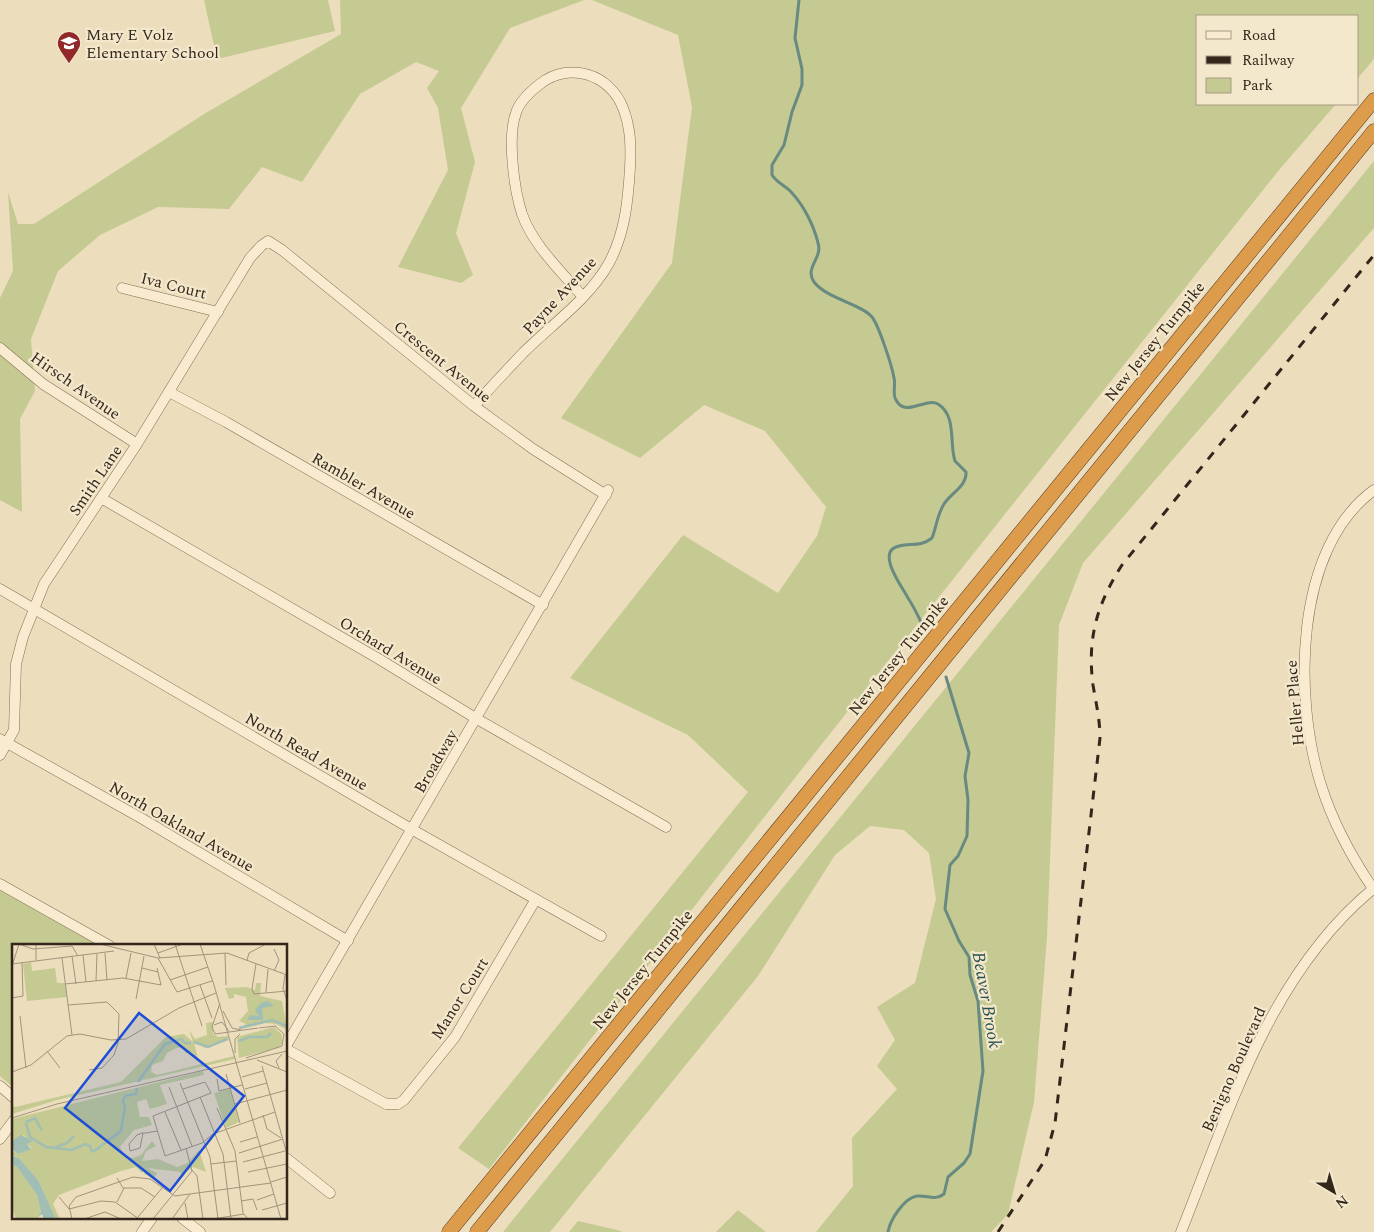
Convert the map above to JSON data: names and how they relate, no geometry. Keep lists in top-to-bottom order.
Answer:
{
  "streets": {
    "highway": ["New Jersey Turnpike"],
    "street": [
      "Iva Court",
      "Payne Avenue",
      "Crescent Avenue",
      "Hirsch Avenue",
      "Smith Lane",
      "Rambler Avenue",
      "Orchard Avenue",
      "Heller Place",
      "North Read Avenue",
      "Broadway",
      "North Oakland Avenue",
      "Manor Court",
      "Benigno Boulevard"
    ]
  },
  "crossings": [
    ["Iva Court", "Smith Lane"],
    ["Payne Avenue", "Crescent Avenue"],
    ["Crescent Avenue", "Smith Lane"],
    ["Crescent Avenue", "Broadway"],
    ["Hirsch Avenue", "Smith Lane"],
    ["Smith Lane", "Rambler Avenue"],
    ["Smith Lane", "Orchard Avenue"],
    ["Smith Lane", "North Read Avenue"],
    ["Smith Lane", "North Oakland Avenue"],
    ["Rambler Avenue", "Broadway"],
    ["Orchard Avenue", "Broadway"],
    ["Heller Place", "Benigno Boulevard"],
    ["North Read Avenue", "Broadway"],
    ["North Read Avenue", "Manor Court"],
    ["Broadway", "North Oakland Avenue"]
  ],
  "water": ["Beaver Brook"],
  "places": {
    "school or university": ["Mary E Volz Elementary School"]
  },
  "legend": ["Road", "Railway", "Park"],
  "north": "bottom right"
}
